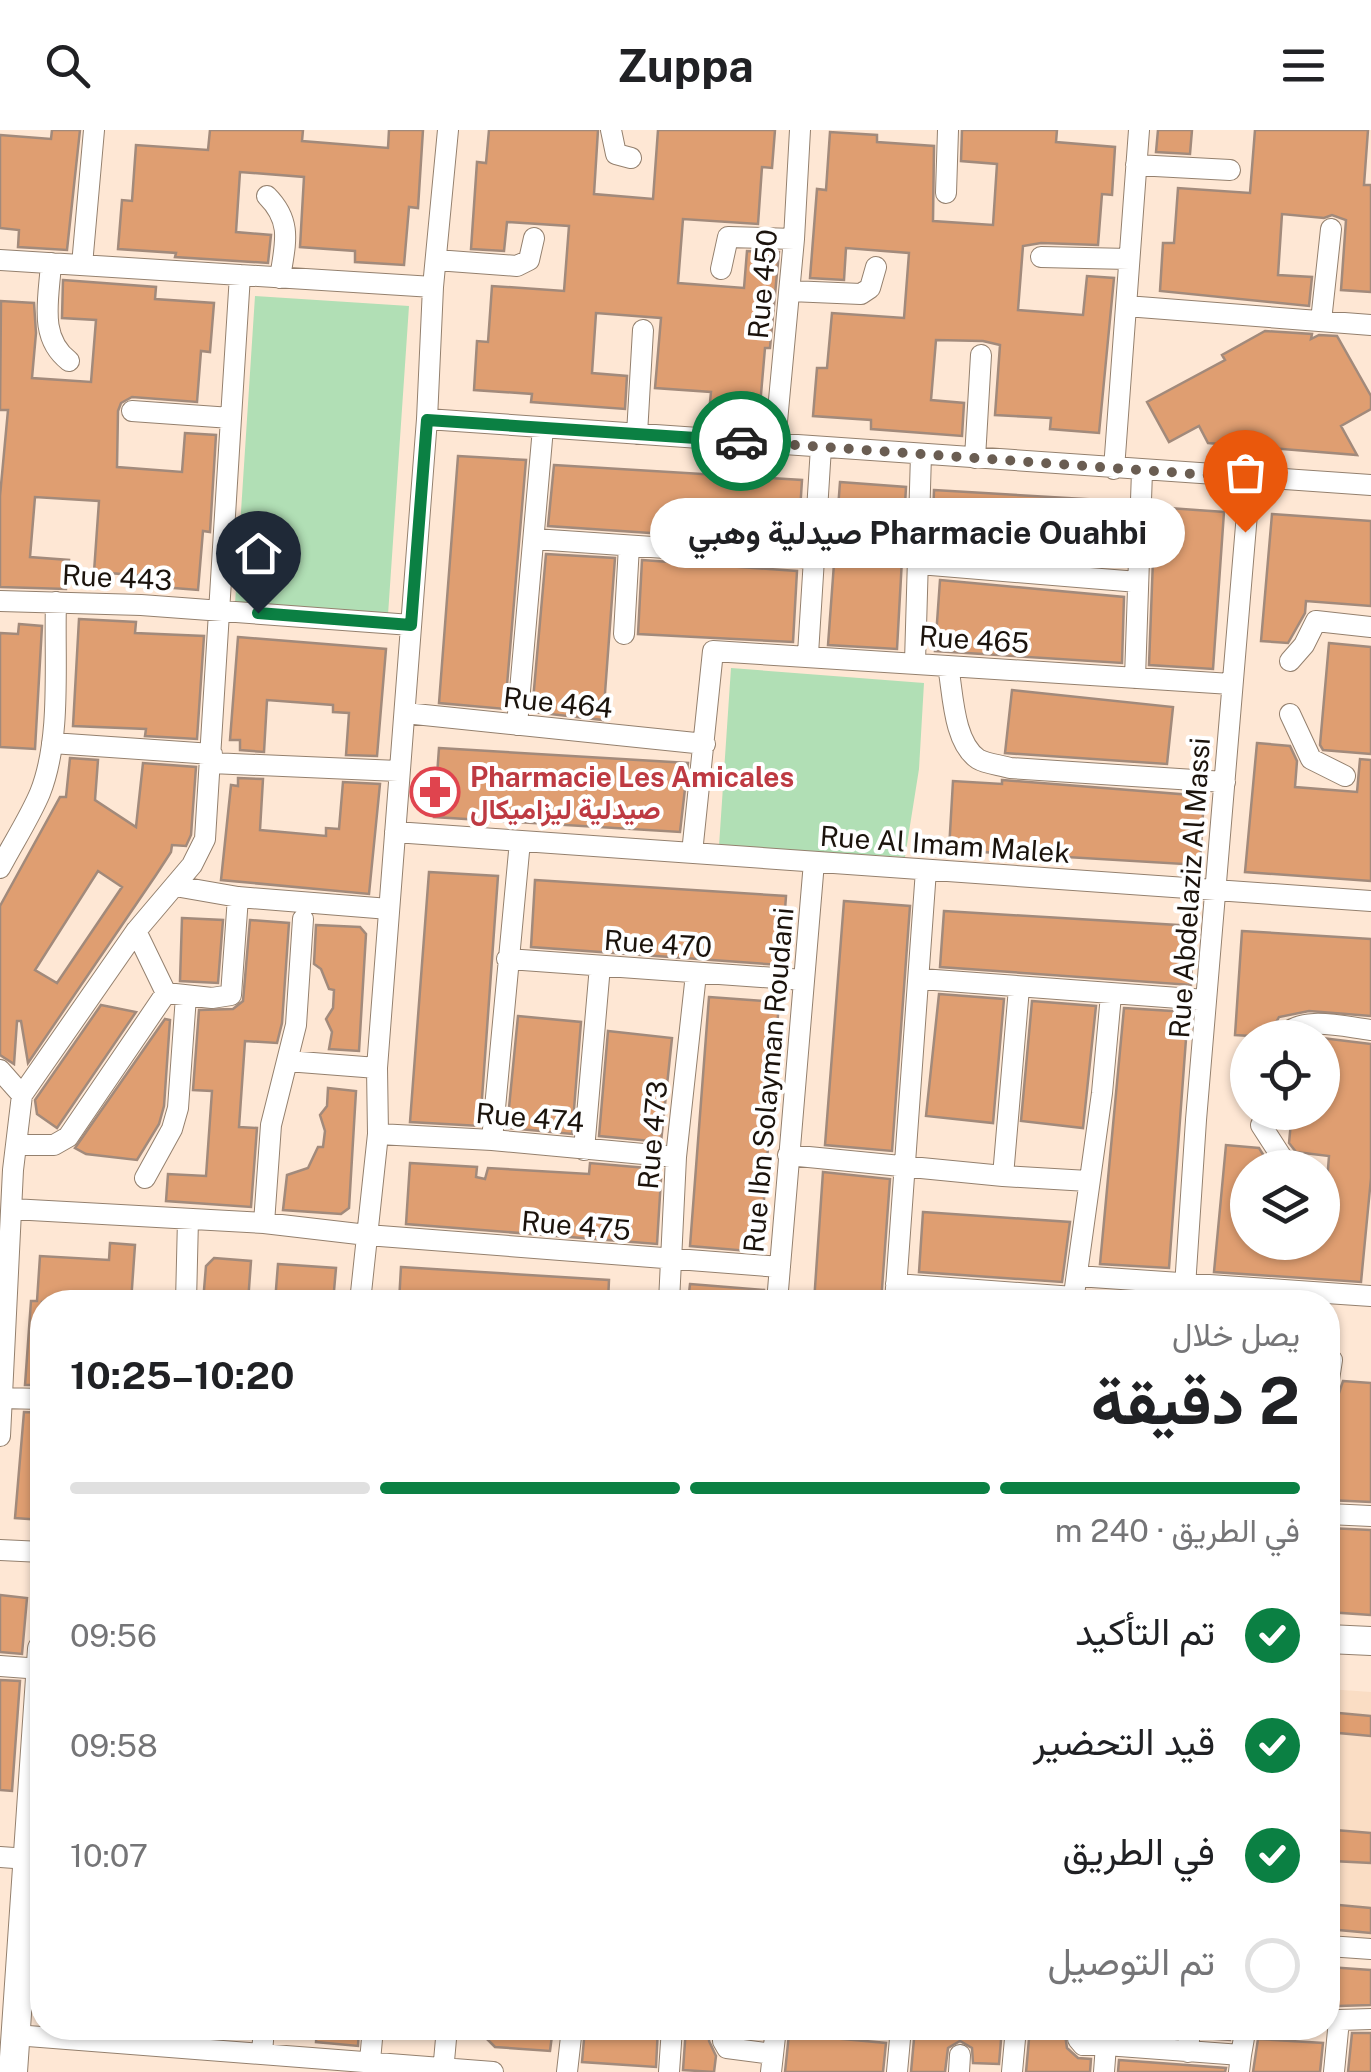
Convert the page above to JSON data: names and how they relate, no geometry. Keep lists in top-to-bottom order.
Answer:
{
  "streets": {
    "street": [
      "Rue 450",
      "Rue 443",
      "Rue 465",
      "Rue 464",
      "Rue Al Imam Malek",
      "Rue Abdelaziz Al Massi",
      "Rue 470",
      "Rue Ibn Solayman Roudani",
      "Rue 474",
      "Rue 473",
      "Rue 475"
    ]
  },
  "crossings": [
    ["Rue 465", "Rue 464"],
    ["Rue 465", "Rue Abdelaziz Al Massi"],
    ["Rue Al Imam Malek", "Rue Abdelaziz Al Massi"],
    ["Rue Al Imam Malek", "Rue Ibn Solayman Roudani"],
    ["Rue 470", "Rue Ibn Solayman Roudani"],
    ["Rue 470", "Rue 473"],
    ["Rue Ibn Solayman Roudani", "Rue 475"],
    ["Rue 474", "Rue 473"],
    ["Rue 473", "Rue 475"]
  ],
  "places": {
    "other": ["Pharmacie Ouahbi صيدلية وهبي"],
    "pharmacy": ["Pharmacie Les Amicales صيدلية ليزاميكال"]
  },
  "page": {
    "header": "Zuppa",
    "bubble": "Pharmacie Ouahbi صيدلية وهبي",
    "heading": ["2 دقيقة", "يصل خلال", "10:20–10:25"],
    "bar": "في الطريق · 240 m",
    "list": [
      ["تم التأكيد", "09:56"],
      ["قيد التحضير", "09:58"],
      ["في الطريق", "10:07"],
      "تم التوصيل"
    ]
  }
}
